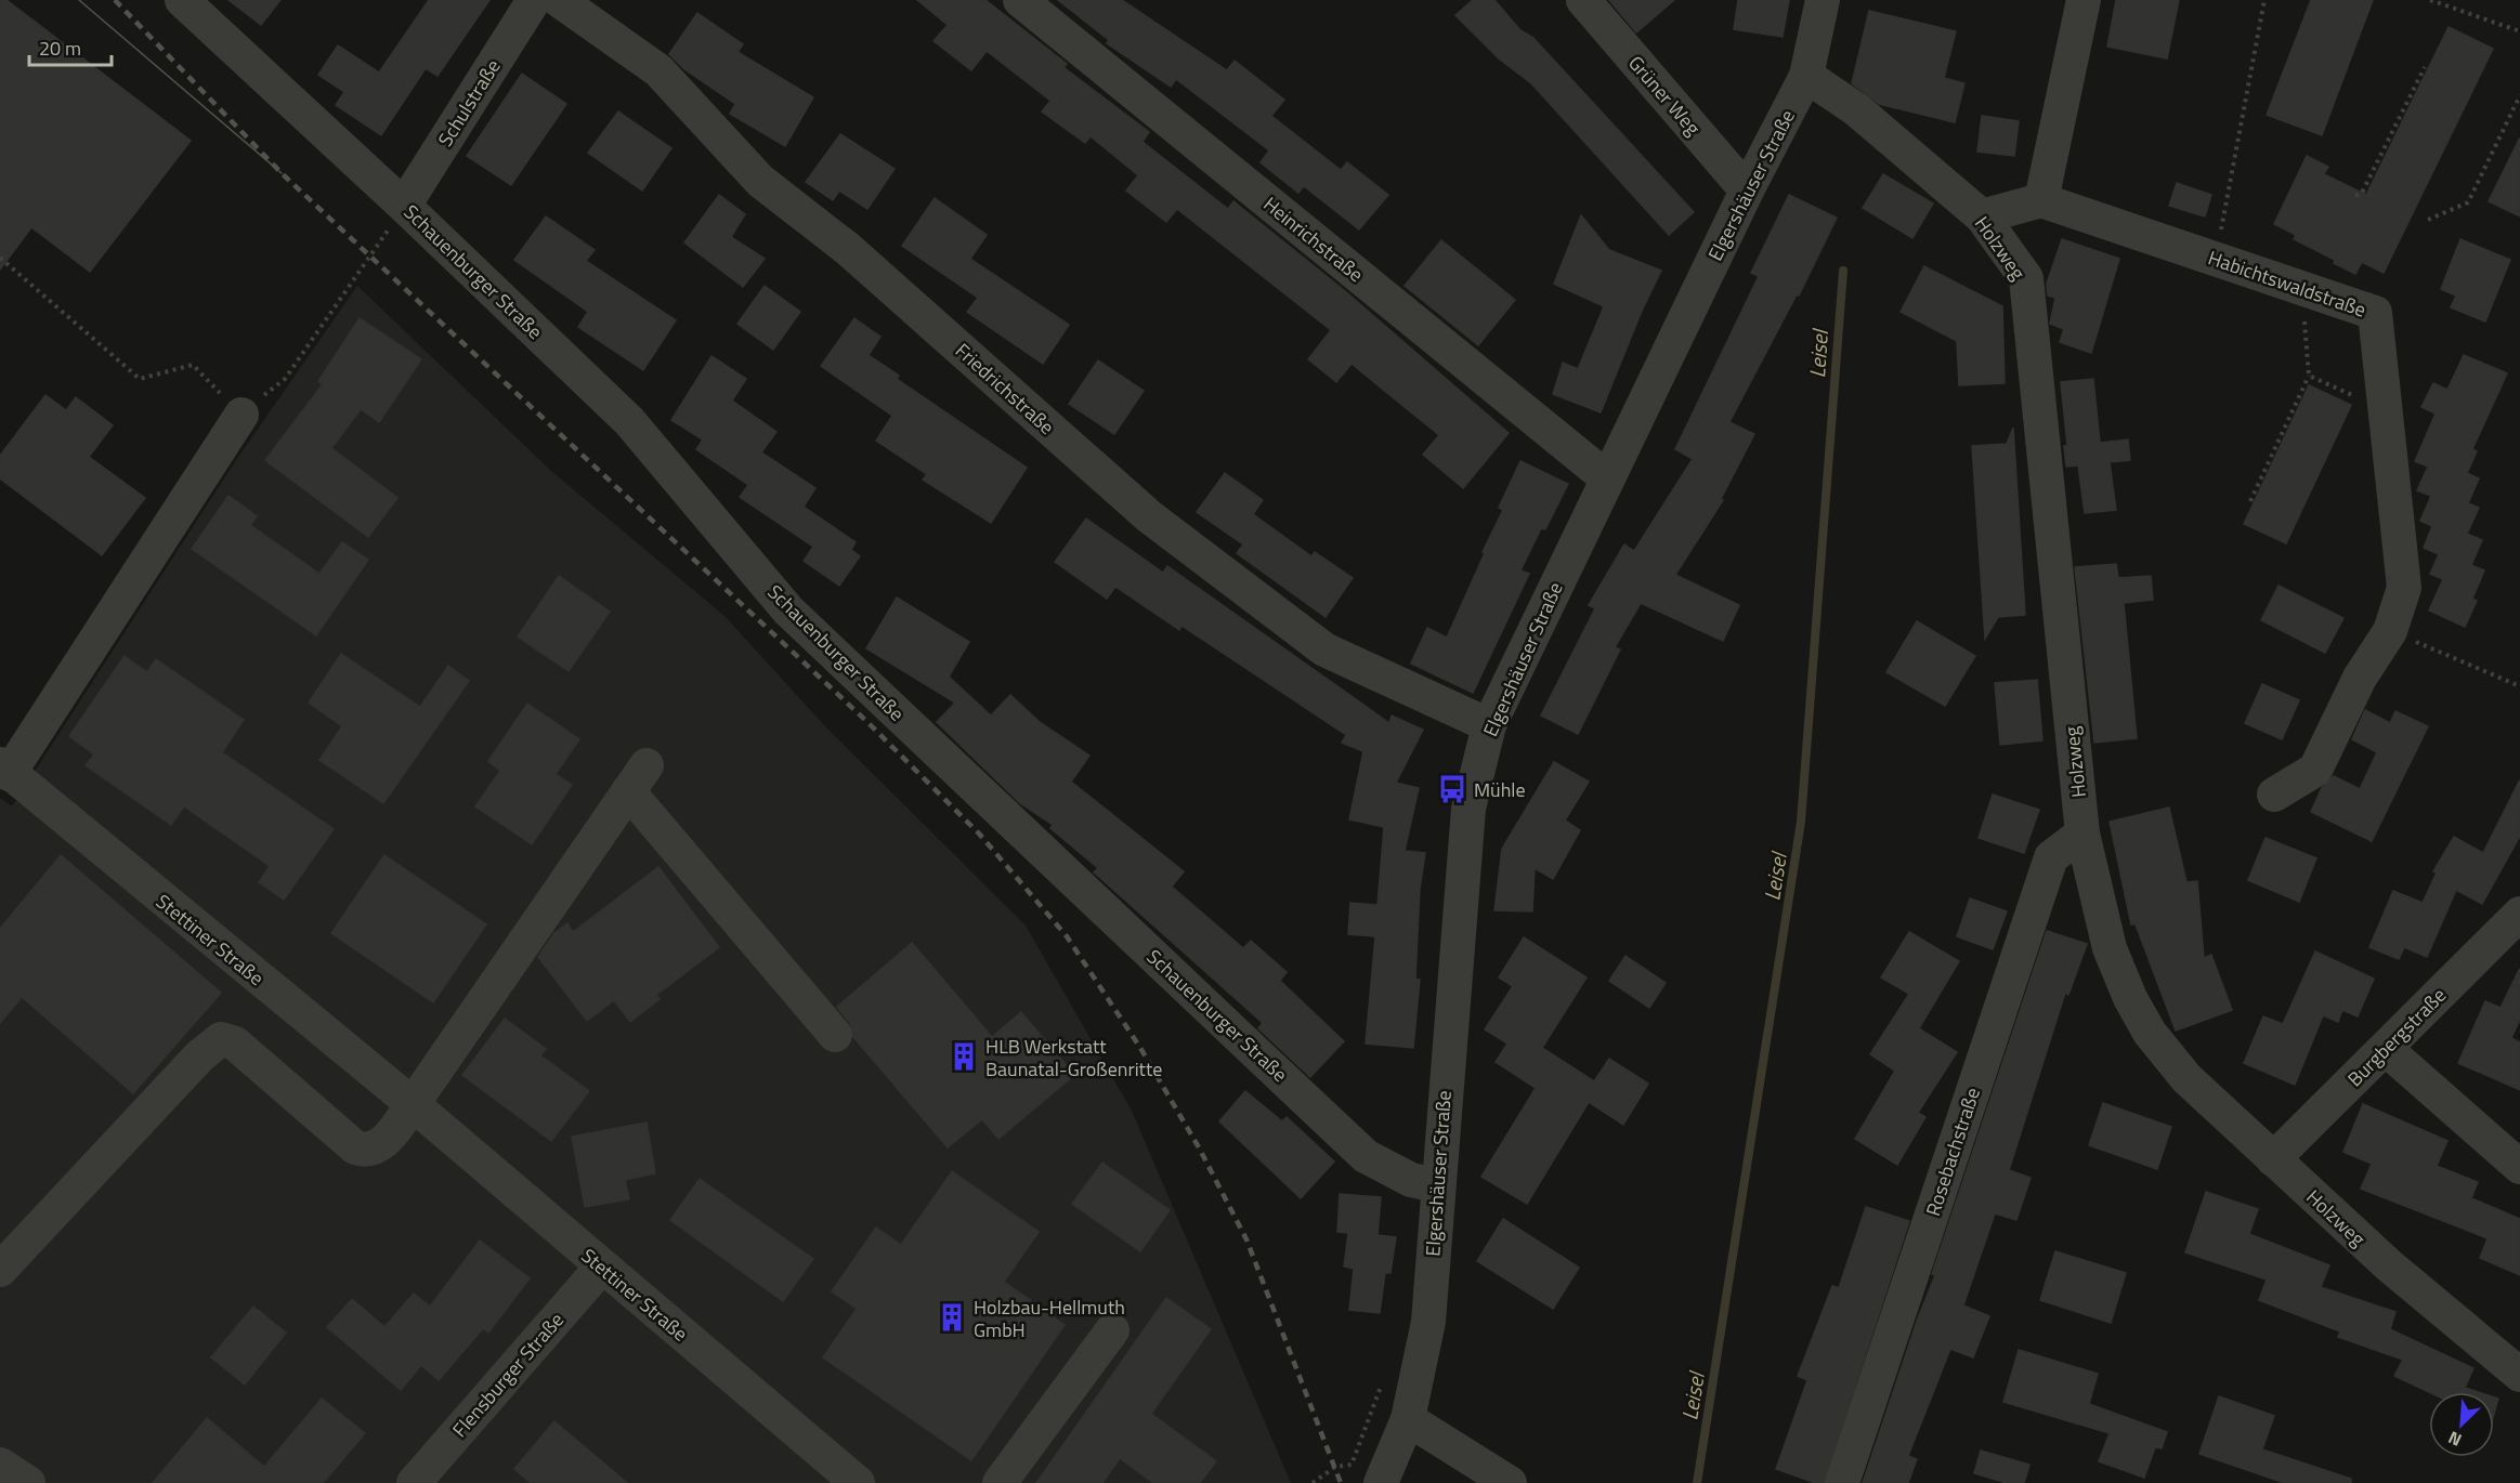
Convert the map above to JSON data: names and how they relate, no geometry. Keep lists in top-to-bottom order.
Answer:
{
  "streets": {
    "street": [
      "Grüner Weg",
      "Schulstraße",
      "Elgershäuser Straße",
      "Heinrichstraße",
      "Holzweg",
      "Schauenburger Straße",
      "Habichtswaldstraße",
      "Friedrichstraße",
      "Stettiner Straße",
      "Burgbergstraße",
      "Rosebachstraße",
      "Flensburger Straße"
    ]
  },
  "crossings": [
    ["Grüner Weg", "Elgershäuser Straße"],
    ["Schulstraße", "Schauenburger Straße"],
    ["Elgershäuser Straße", "Heinrichstraße"],
    ["Elgershäuser Straße", "Holzweg"],
    ["Elgershäuser Straße", "Schauenburger Straße"],
    ["Elgershäuser Straße", "Friedrichstraße"],
    ["Holzweg", "Burgbergstraße"],
    ["Holzweg", "Rosebachstraße"],
    ["Stettiner Straße", "Flensburger Straße"]
  ],
  "water": ["Leisel"],
  "places": {
    "bus stop": ["Mühle"],
    "building": ["HLB Werkstatt Baunatal-Großenritte", "Holzbau-Hellmuth GmbH"]
  },
  "scale_bar": "20 m",
  "north": "bottom left"
}
